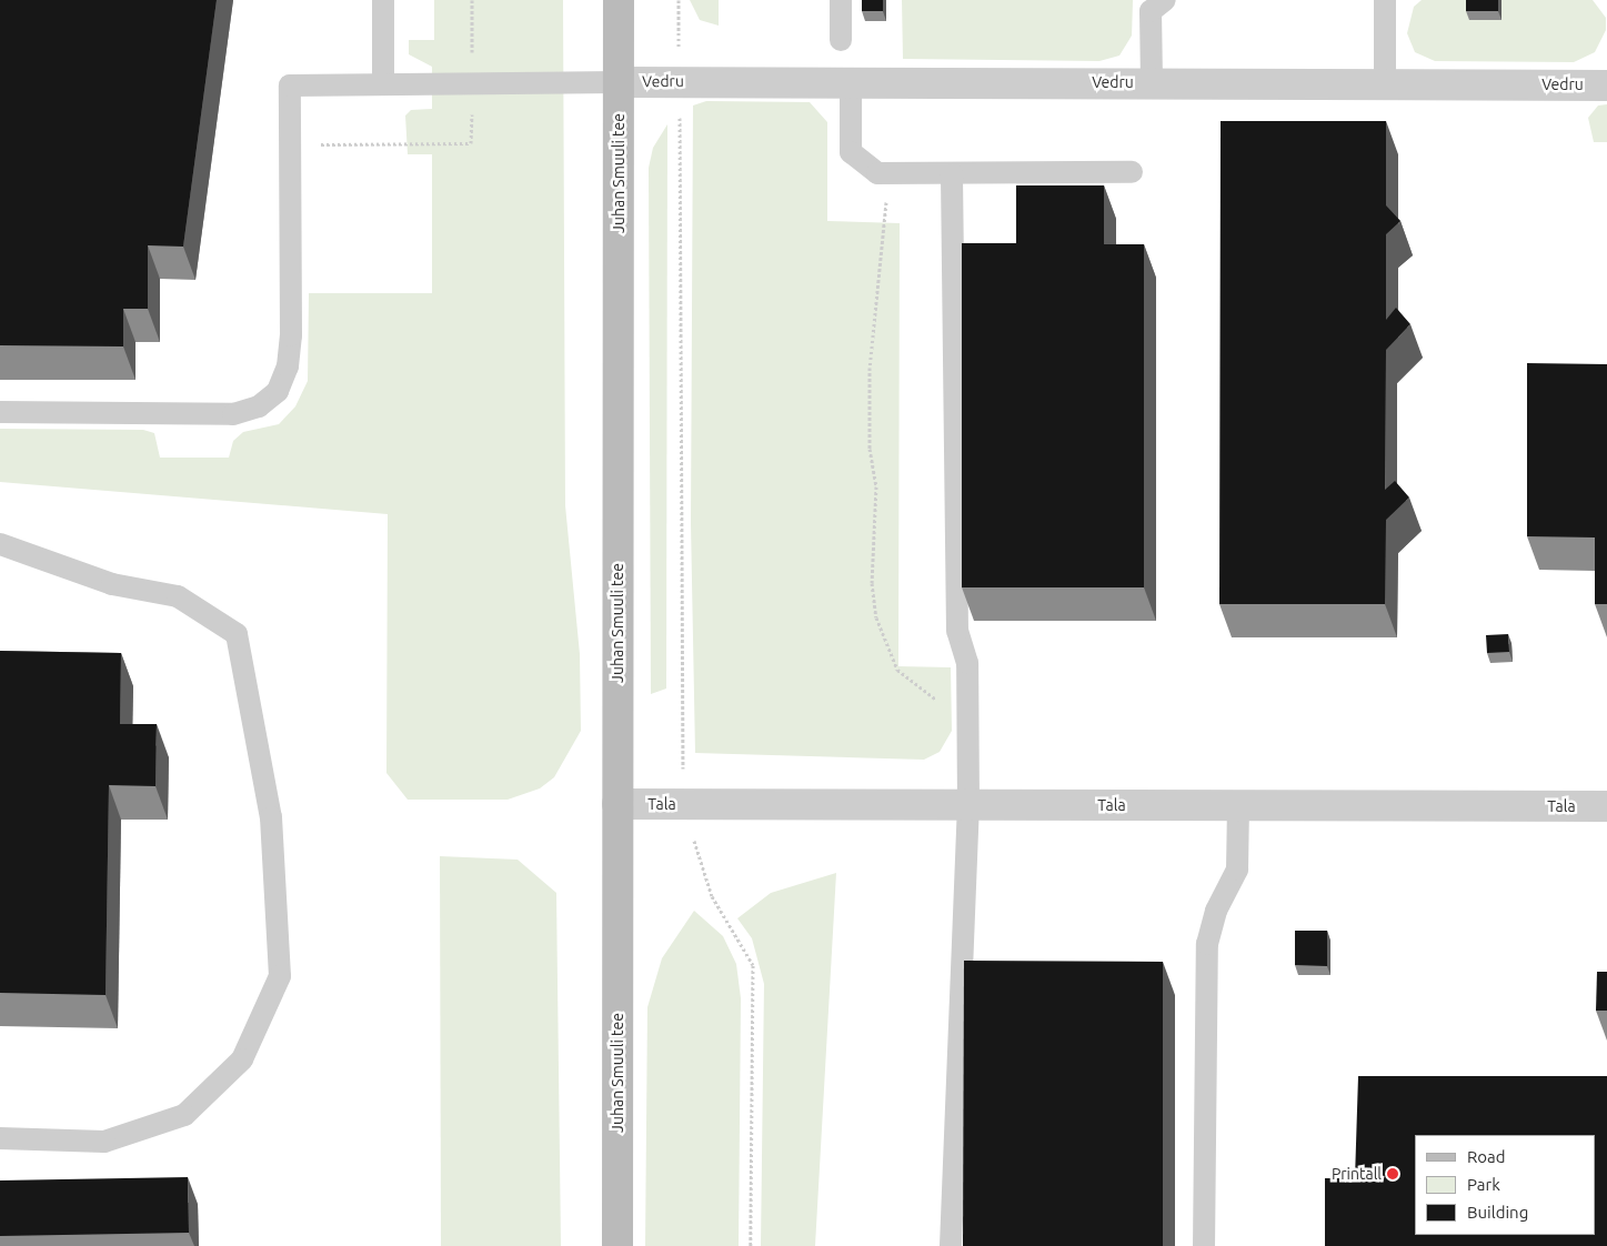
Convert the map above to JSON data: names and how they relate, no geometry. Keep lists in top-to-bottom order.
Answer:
{
  "streets": {
    "main road": ["Juhan Smuuli tee"],
    "street": ["Vedru", "Tala"]
  },
  "crossings": [
    ["Vedru", "Juhan Smuuli tee"],
    ["Juhan Smuuli tee", "Tala"]
  ],
  "places": ["Printall"],
  "legend": ["Road", "Park", "Building"]
}
